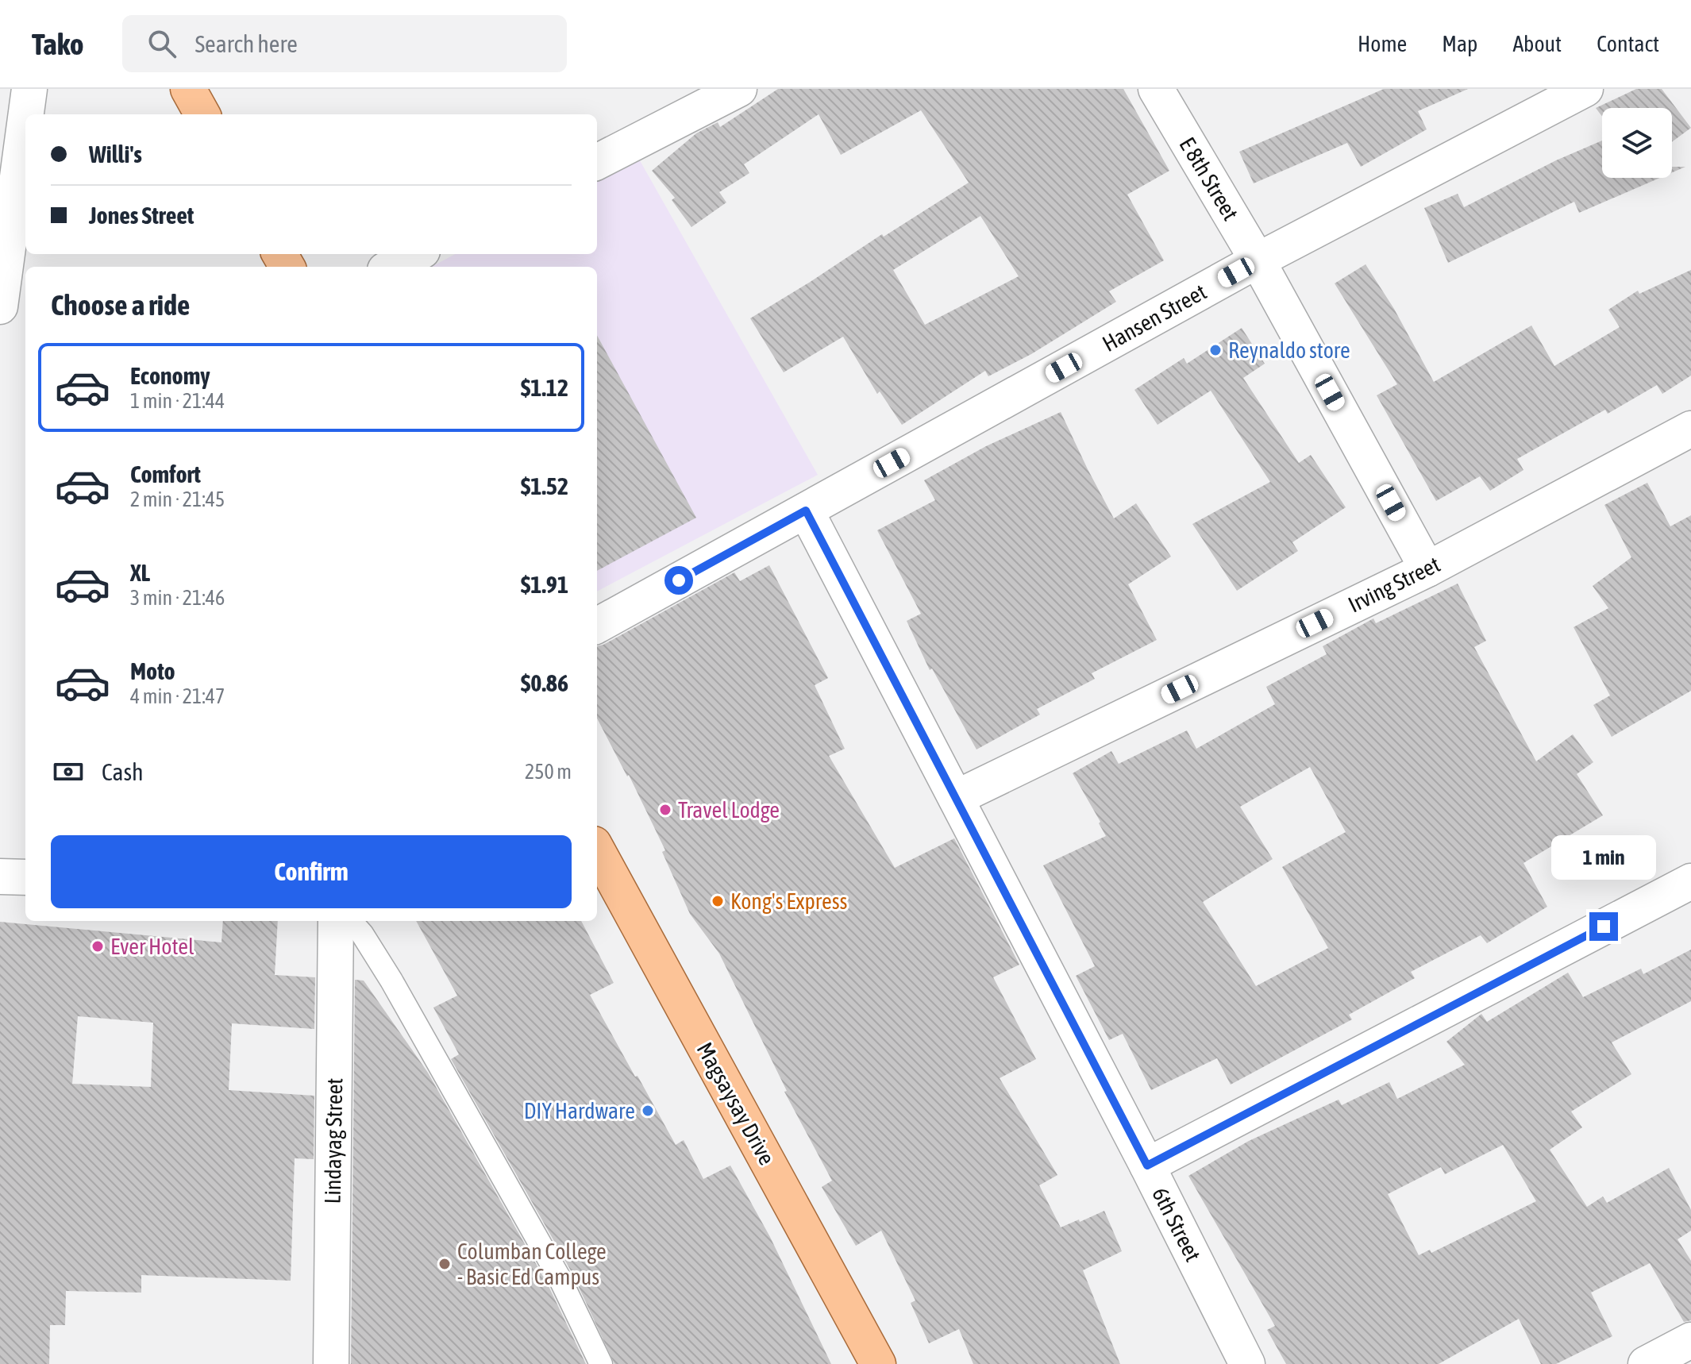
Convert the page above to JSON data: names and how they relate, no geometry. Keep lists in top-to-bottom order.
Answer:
{
  "streets": {
    "main road": ["Magsaysay Drive"],
    "street": [
      "E 8th Street",
      "Hansen Street",
      "Irving Street",
      "Lindayag Street",
      "6th Street"
    ]
  },
  "crossings": [
    ["E 8th Street", "Hansen Street"],
    ["E 8th Street", "Irving Street"],
    ["Hansen Street", "6th Street"],
    ["Irving Street", "6th Street"]
  ],
  "places": [
    "Reynaldo store",
    "Travel Lodge",
    "Kong's Express",
    "Ever Hotel",
    "DIY Hardware",
    "Columban College - Basic Ed Campus"
  ],
  "page": {
    "header": "Tako",
    "search": "Search here",
    "nav": [
      "Home",
      "Map",
      "About",
      "Contact"
    ],
    "banner": ["Willi's", "Jones Street"],
    "heading": "Choose a ride",
    "list": [
      {
        "name": "Economy",
        "note": "1 min · 21:44",
        "value": "$1.12"
      },
      {
        "name": "Comfort",
        "note": "2 min · 21:45",
        "value": "$1.52"
      },
      {
        "name": "XL",
        "note": "3 min · 21:46",
        "value": "$1.91"
      },
      {
        "name": "Moto",
        "note": "4 min · 21:47",
        "value": "$0.86"
      }
    ],
    "pay": ["Cash", "250 m"],
    "buttons": "Confirm",
    "bubble": "1 min"
  }
}
